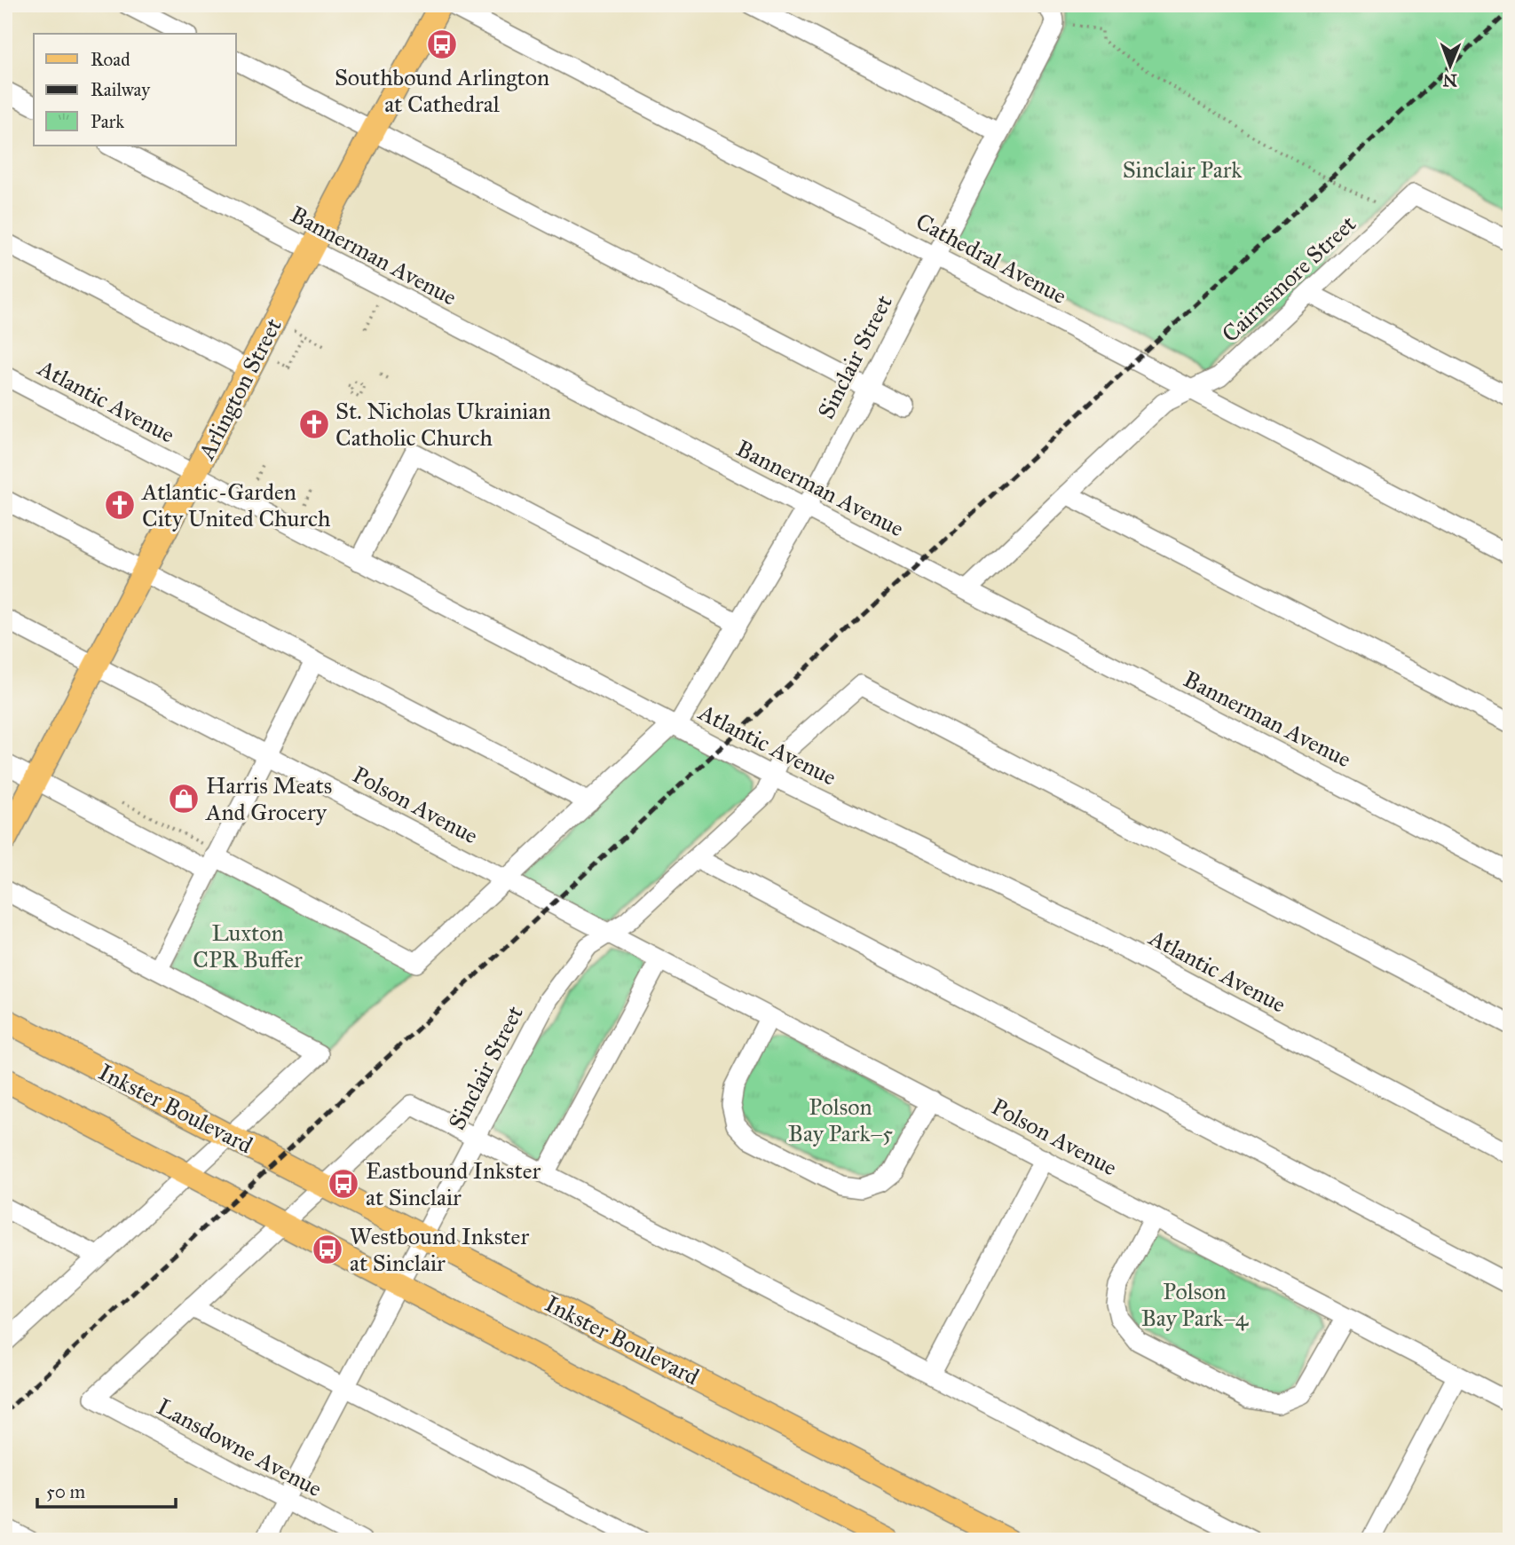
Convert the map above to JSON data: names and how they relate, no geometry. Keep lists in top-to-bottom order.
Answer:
{
  "streets": {
    "main road": ["Arlington Street", "Inkster Boulevard"],
    "street": [
      "Bannerman Avenue",
      "Cathedral Avenue",
      "Cairnsmore Street",
      "Sinclair Street",
      "Atlantic Avenue",
      "Polson Avenue",
      "Lansdowne Avenue"
    ]
  },
  "crossings": [
    ["Bannerman Avenue", "Cairnsmore Street"],
    ["Bannerman Avenue", "Sinclair Street"],
    ["Bannerman Avenue", "Arlington Street"],
    ["Cathedral Avenue", "Cairnsmore Street"],
    ["Cathedral Avenue", "Sinclair Street"],
    ["Sinclair Street", "Atlantic Avenue"],
    ["Sinclair Street", "Polson Avenue"],
    ["Sinclair Street", "Inkster Boulevard"],
    ["Sinclair Street", "Lansdowne Avenue"],
    ["Arlington Street", "Atlantic Avenue"],
    ["Arlington Street", "Polson Avenue"]
  ],
  "parks": [
    "Sinclair Park",
    "Luxton CPR Buffer",
    "Polson Bay Park–5",
    "Polson Bay Park–4"
  ],
  "places": {
    "bus stop": ["Southbound Arlington at Cathedral", "Eastbound Inkster at Sinclair", "Westbound Inkster at Sinclair"],
    "church": ["St. Nicholas Ukrainian Catholic Church", "Atlantic-Garden City United Church"],
    "shop": ["Harris Meats And Grocery"]
  },
  "legend": ["Road", "Railway", "Park"],
  "scale_bar": "50 m",
  "north": "bottom"
}
